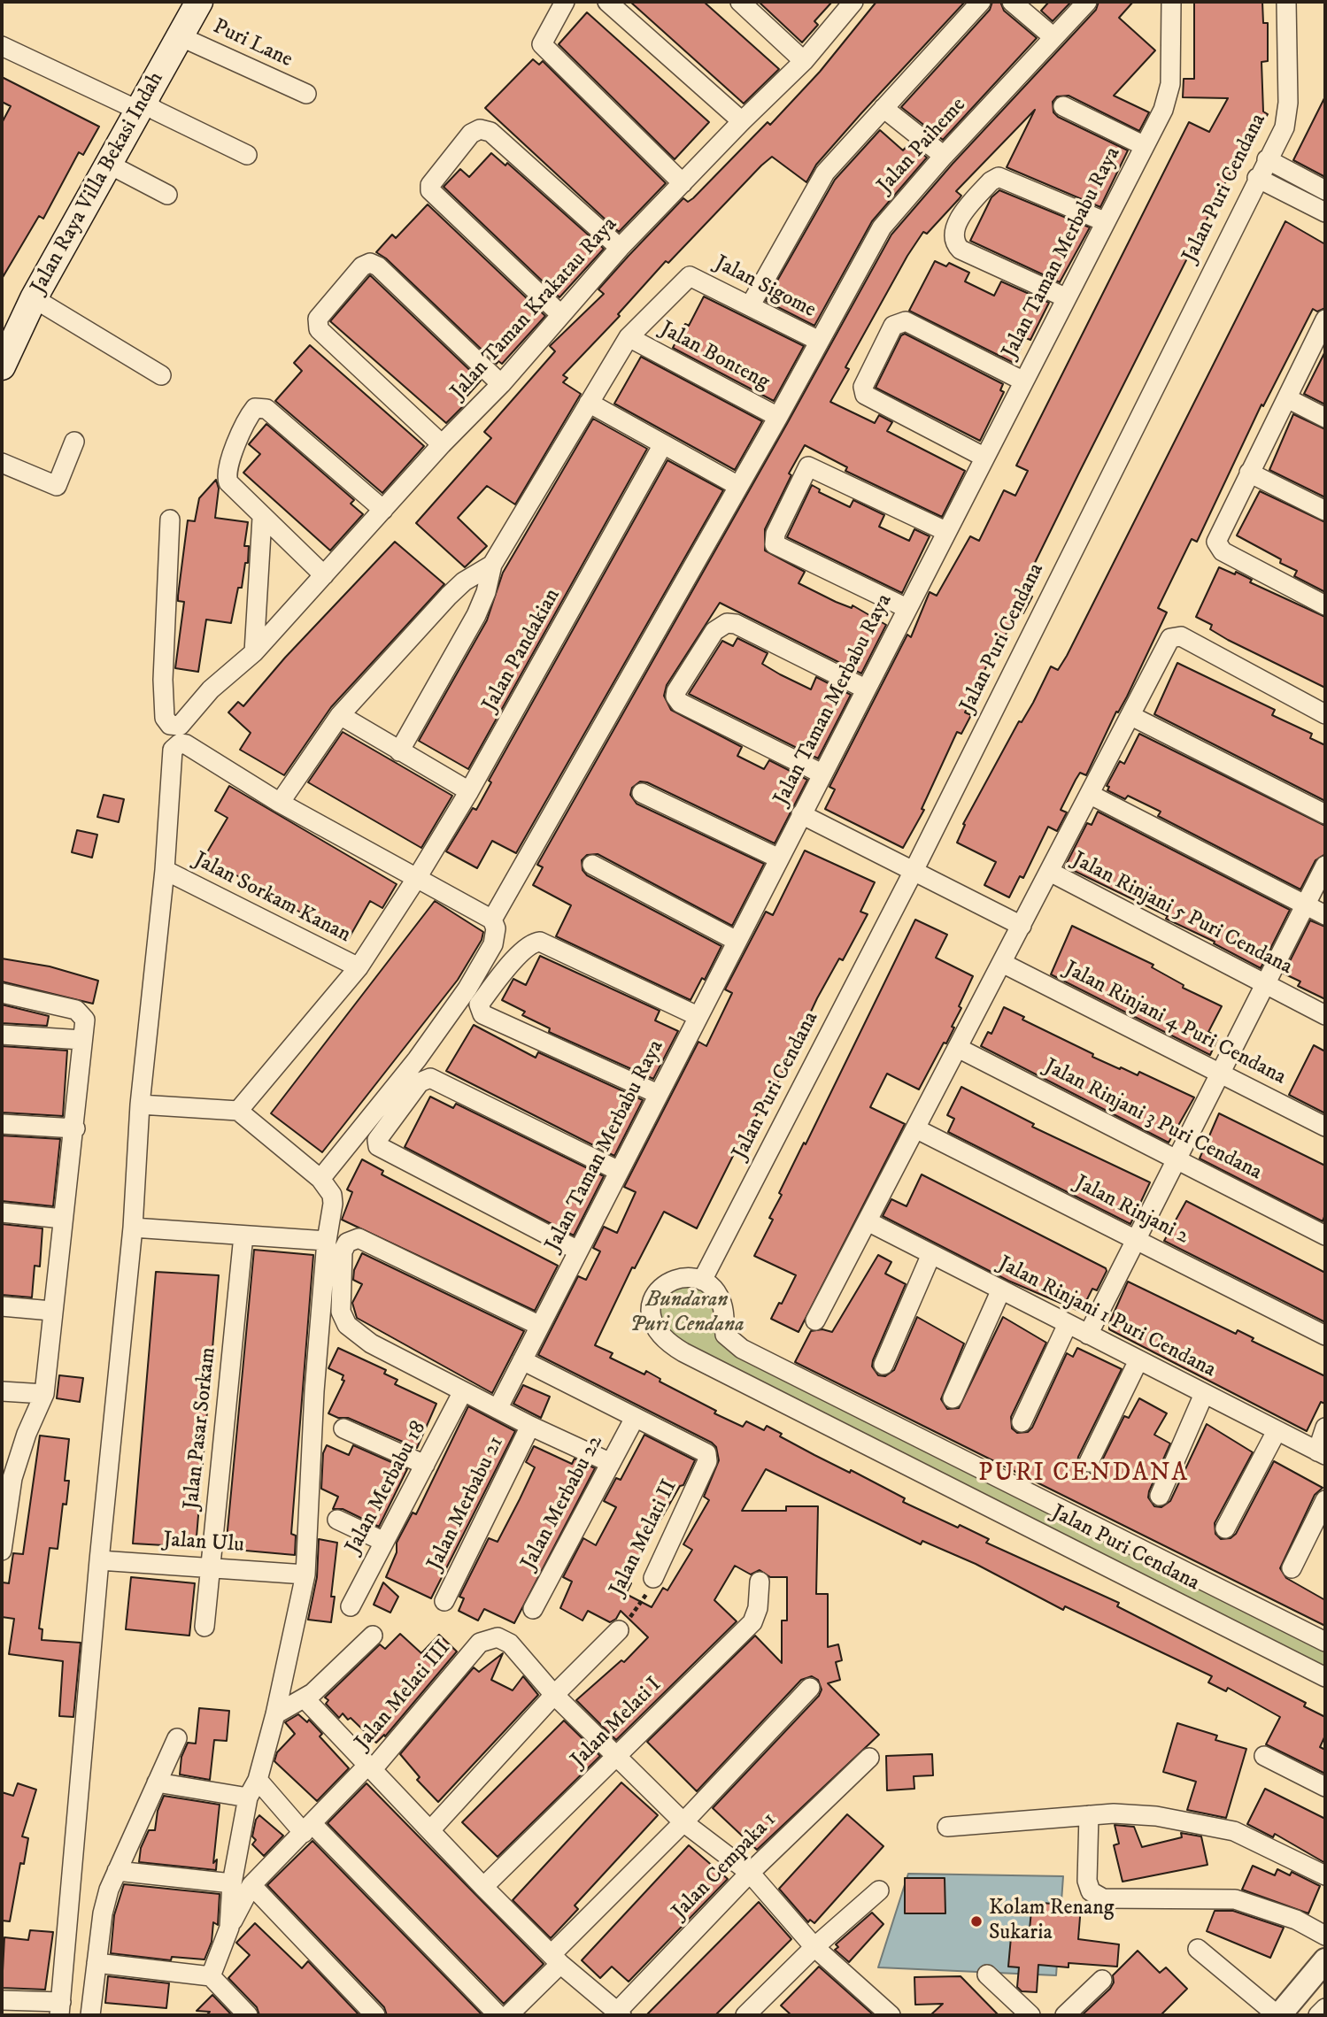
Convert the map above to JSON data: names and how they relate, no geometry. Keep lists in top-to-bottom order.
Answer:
{
  "streets": {
    "main road": ["Jalan Raya Villa Bekasi Indah"],
    "street": [
      "Puri Lane",
      "Jalan Paiheme",
      "Jalan Puri Cendana",
      "Jalan Taman Merbabu Raya",
      "Jalan Sigome",
      "Jalan Taman Krakatau Raya",
      "Jalan Bonteng",
      "Jalan Pandakian",
      "Jalan Sorkam Kanan",
      "Jalan Rinjani 5 Puri Cendana",
      "Jalan Rinjani 4 Puri Cendana",
      "Jalan Rinjani 3 Puri Cendana",
      "Jalan Rinjani 2",
      "Jalan Rinjani 1 Puri Cendana",
      "Jalan Pasar Sorkam",
      "Jalan Merbabu 18",
      "Jalan Merbabu 22",
      "Jalan Merbabu 21",
      "Jalan Melati II",
      "Jalan Ulu",
      "Jalan Melati III",
      "Jalan Melati I",
      "Jalan Cempaka 1"
    ]
  },
  "crossings": [
    ["Puri Lane", "Jalan Raya Villa Bekasi Indah"],
    ["Jalan Paiheme", "Jalan Sigome"],
    ["Jalan Paiheme", "Jalan Bonteng"],
    ["Jalan Sigome", "Jalan Bonteng"],
    ["Jalan Pandakian", "Jalan Sorkam Kanan"],
    ["Jalan Pasar Sorkam", "Jalan Ulu"],
    ["Jalan Merbabu 22", "Jalan Melati II"],
    ["Jalan Melati II", "Jalan Melati III"]
  ],
  "districts": ["PURI CENDANA"],
  "parks": ["Bundaran Puri Cendana"],
  "places": ["Kolam Renang Sukaria"]
}
